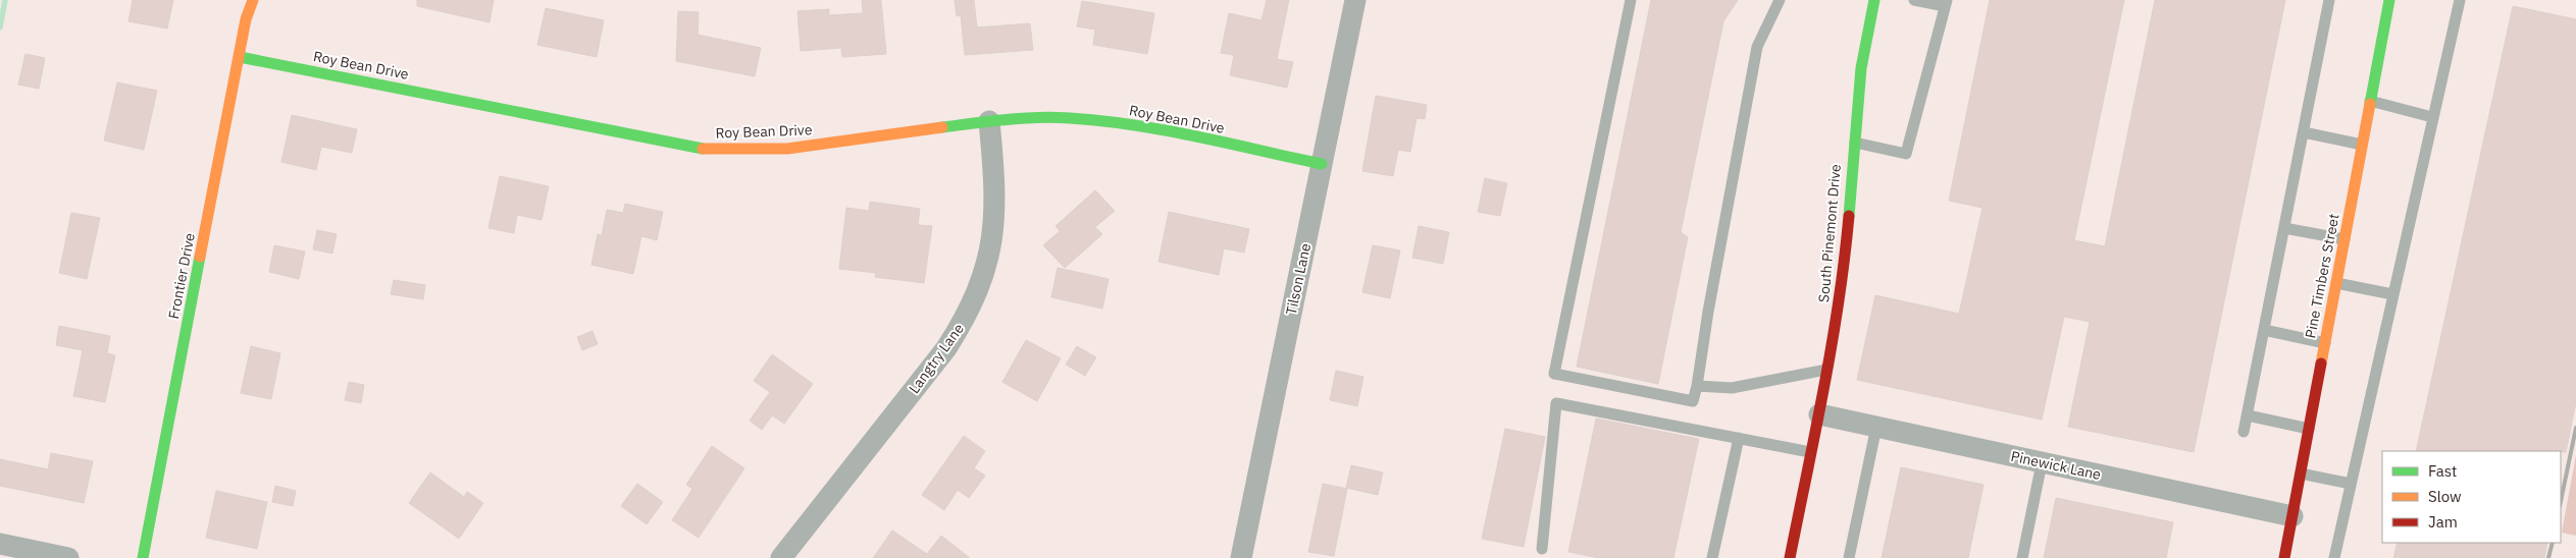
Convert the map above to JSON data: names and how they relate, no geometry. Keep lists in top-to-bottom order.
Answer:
{
  "streets": {
    "street": [
      "Roy Bean Drive",
      "South Pinemont Drive",
      "Frontier Drive",
      "Pine Timbers Street",
      "Tilson Lane",
      "Langtry Lane",
      "Pinewick Lane"
    ]
  },
  "crossings": [
    ["Roy Bean Drive", "Frontier Drive"],
    ["Roy Bean Drive", "Tilson Lane"],
    ["Roy Bean Drive", "Langtry Lane"],
    ["South Pinemont Drive", "Pinewick Lane"],
    ["Pine Timbers Street", "Pinewick Lane"]
  ],
  "legend": ["Fast", "Slow", "Jam"]
}
